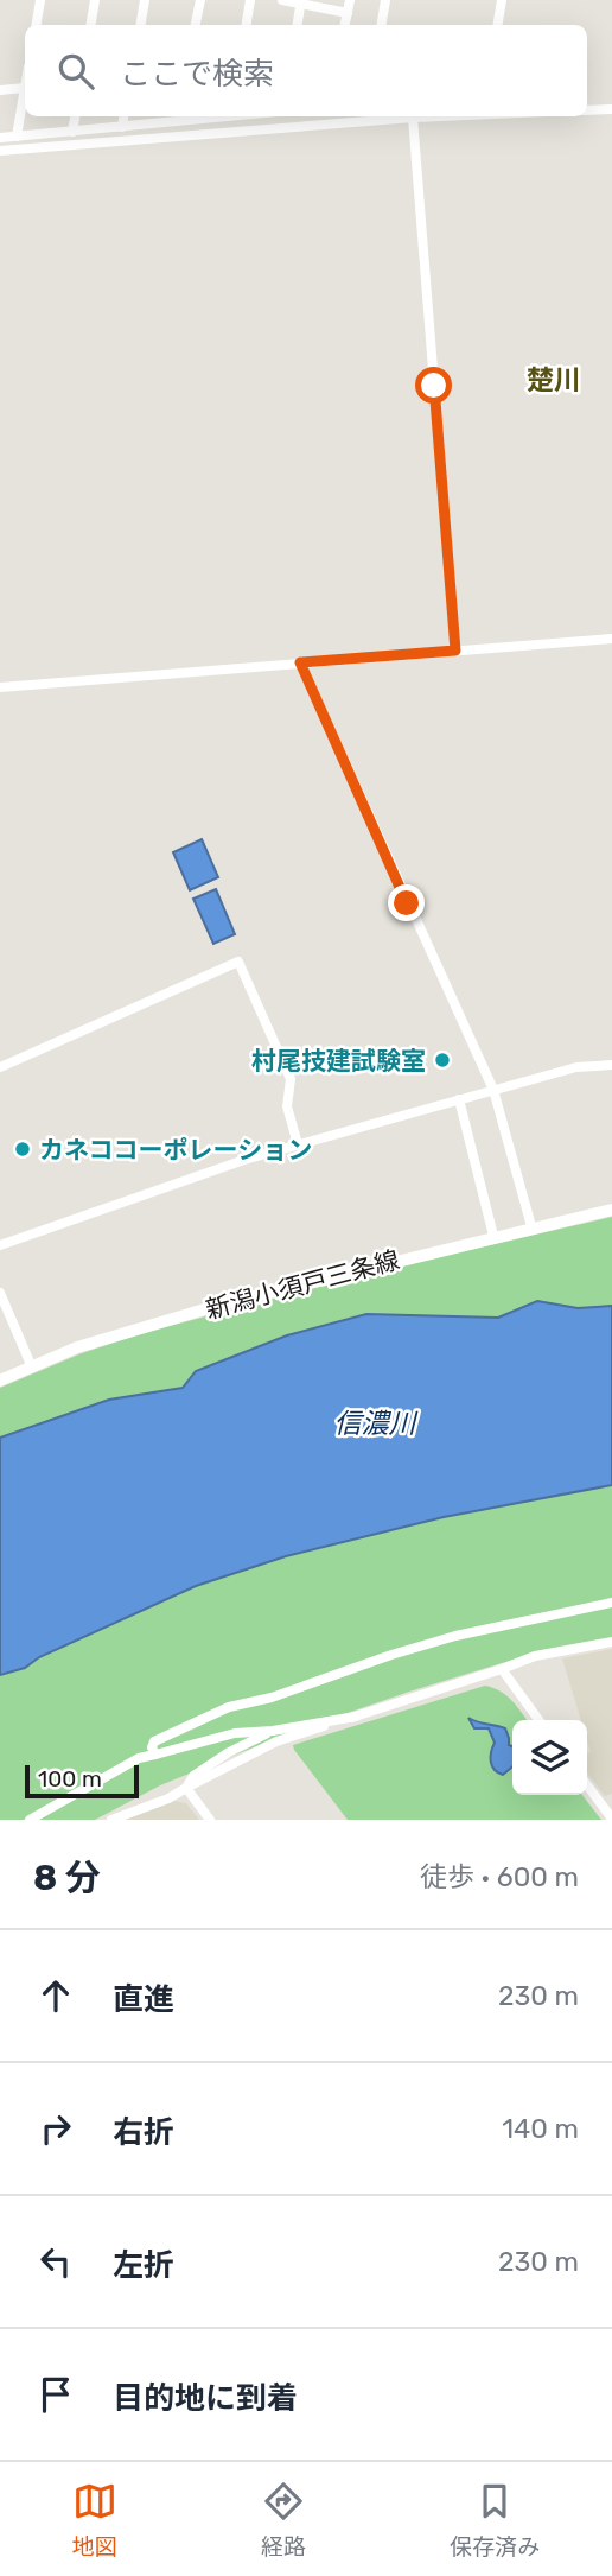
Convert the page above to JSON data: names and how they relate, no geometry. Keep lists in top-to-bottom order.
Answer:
{
  "streets": {
    "main road": ["新潟小須戸三条線"]
  },
  "districts": ["楚川"],
  "water": ["信濃川"],
  "places": ["村尾技建試験室", "カネココーポレーション"],
  "scale_bar": "100 m",
  "page": {
    "search": "ここで検索",
    "scale": "100 m",
    "heading": ["8 分", "徒歩 · 600 m"],
    "list": [
      ["直進", "230 m"],
      ["右折", "140 m"],
      ["左折", "230 m"],
      "目的地に到着"
    ],
    "nav": ["地図", "経路", "保存済み"]
  }
}
